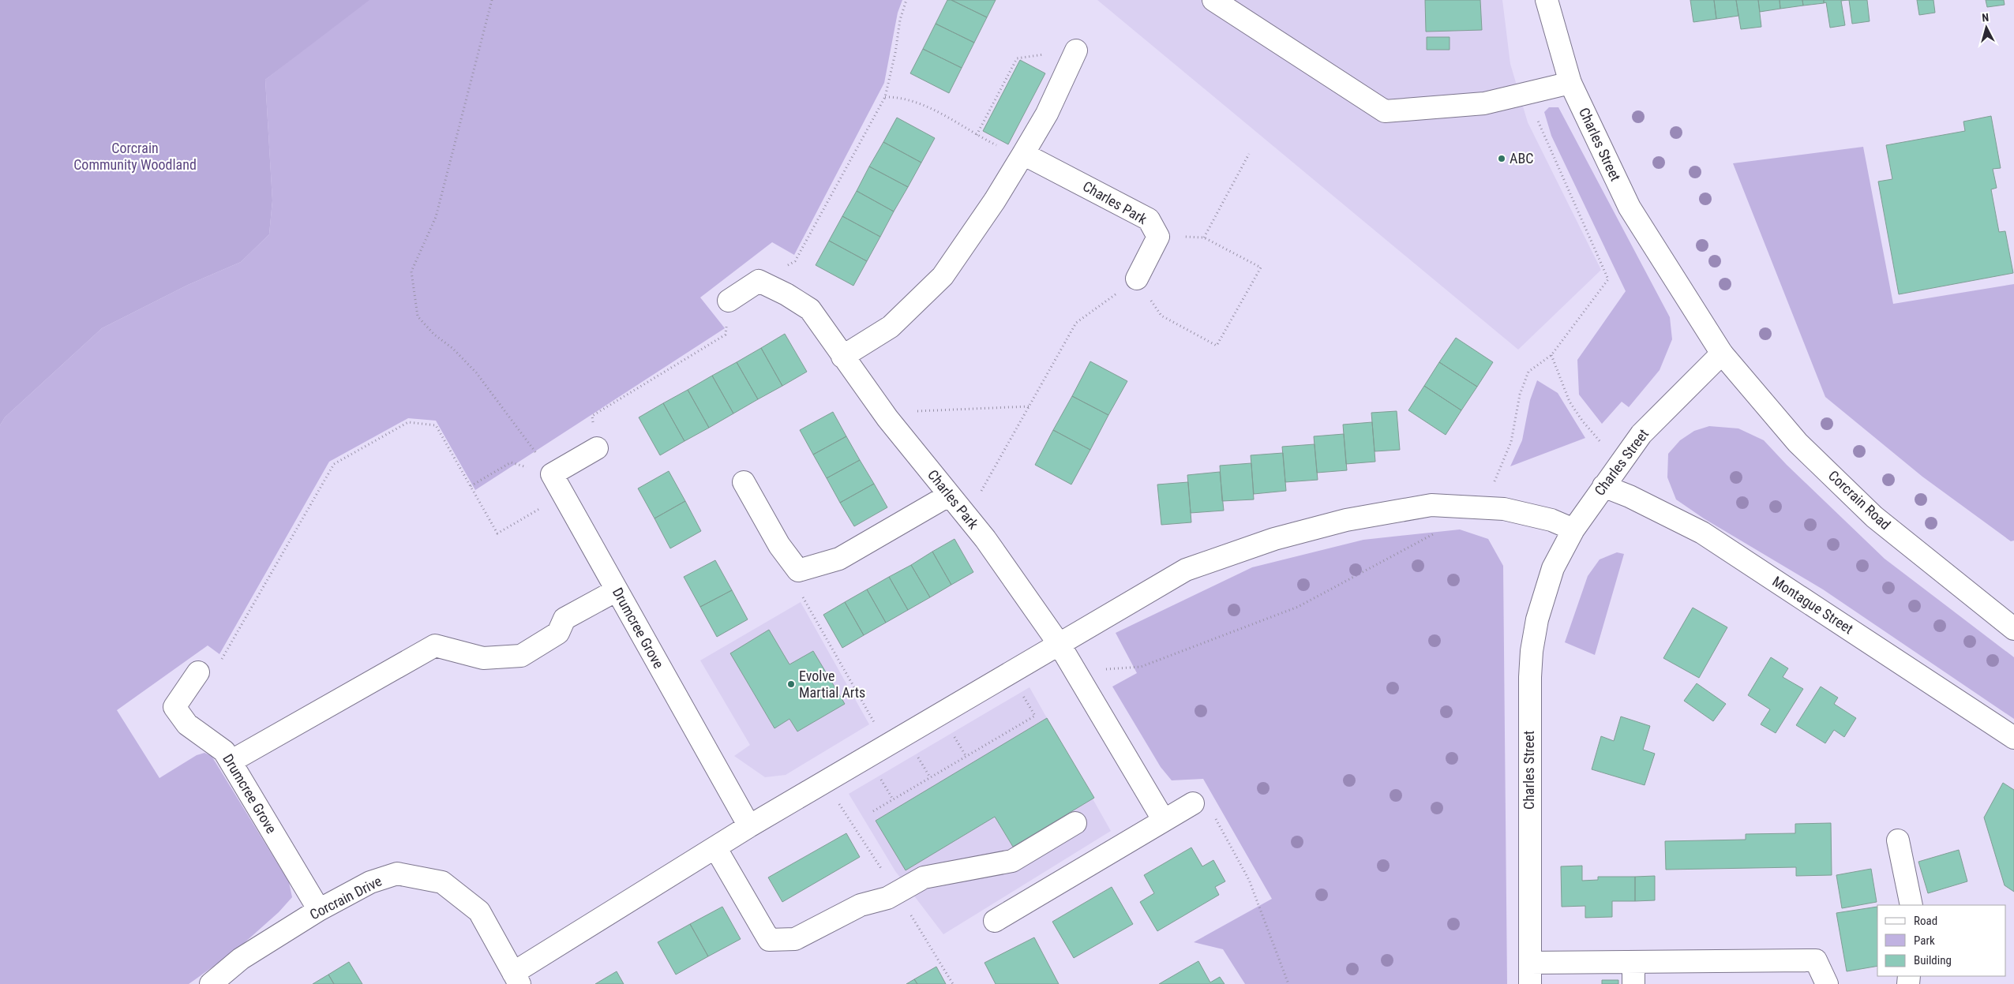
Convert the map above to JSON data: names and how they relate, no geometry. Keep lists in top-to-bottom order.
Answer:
{
  "streets": {
    "street": [
      "Charles Street",
      "Charles Park",
      "Corcrain Road",
      "Montague Street",
      "Drumcree Grove",
      "Corcrain Drive"
    ]
  },
  "crossings": [
    ["Charles Street", "Corcrain Road"],
    ["Charles Street", "Montague Street"],
    ["Drumcree Grove", "Corcrain Drive"]
  ],
  "parks": ["Corcrain Community Woodland"],
  "places": ["ABC", "Evolve Martial Arts"],
  "legend": ["Road", "Park", "Building"],
  "north": "top"
}
